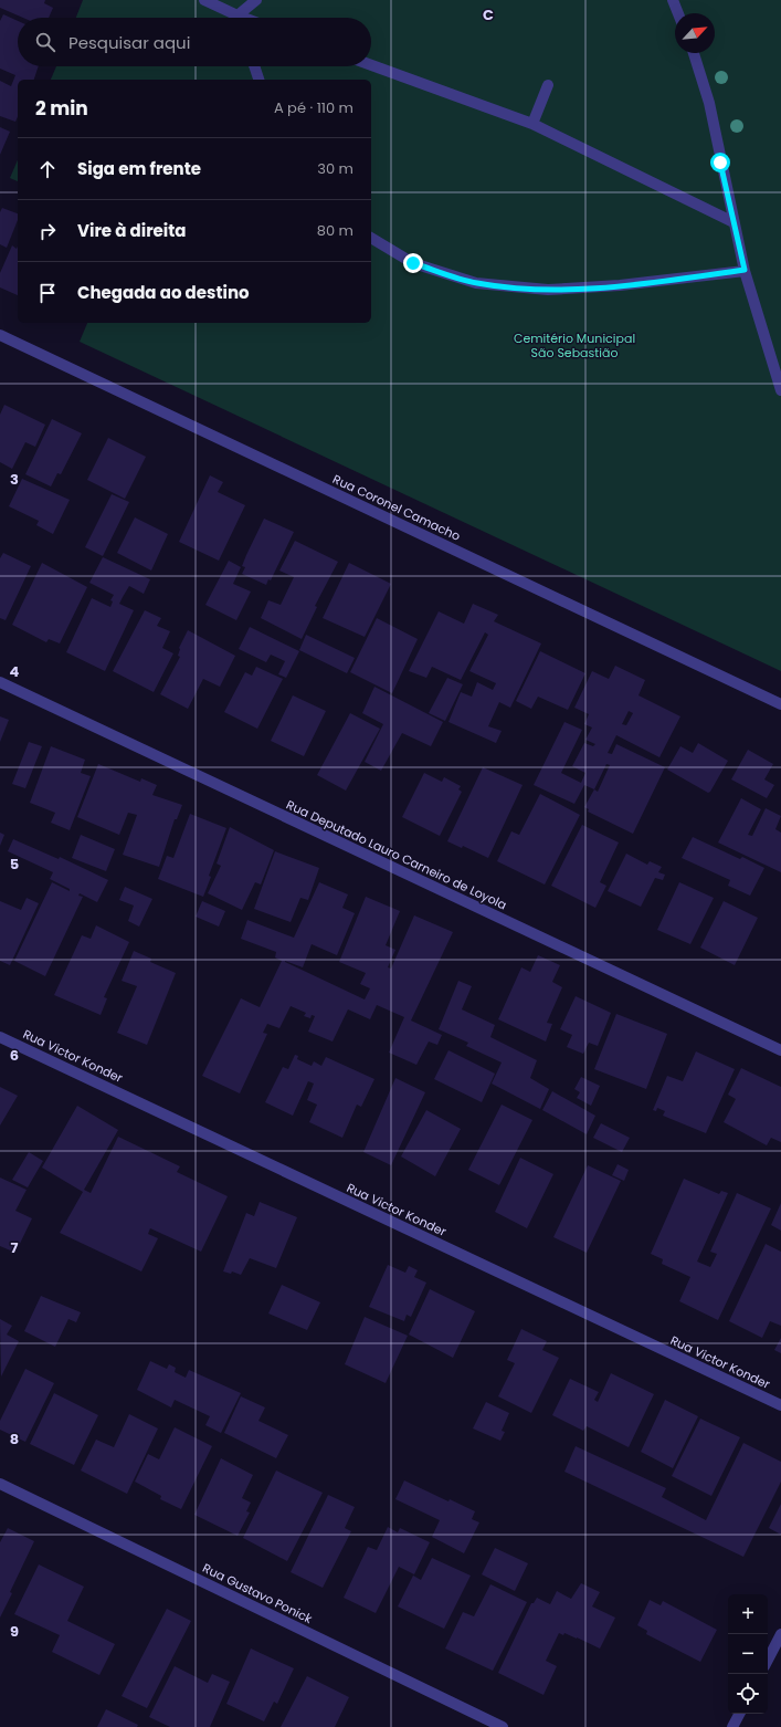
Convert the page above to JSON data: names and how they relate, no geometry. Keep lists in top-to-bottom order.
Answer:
{
  "streets": {
    "street": [
      "Rua Coronel Camacho",
      "Rua Deputado Lauro Carneiro de Loyola",
      "Rua Victor Konder",
      "Rua Gustavo Ponick"
    ]
  },
  "parks": ["Cemitério Municipal São Sebastião"],
  "north": "top right",
  "page": {
    "search": "Pesquisar aqui",
    "heading": ["2 min", "A pé · 110 m"],
    "list": [
      ["Siga em frente", "30 m"],
      ["Vire à direita", "80 m"],
      "Chegada ao destino"
    ],
    "map_buttons": ["+", "−"]
  },
  "grid": {
    "columns": ["C"],
    "rows": [
      "3",
      "4",
      "5",
      "6",
      "7",
      "8",
      "9"
    ]
  }
}
